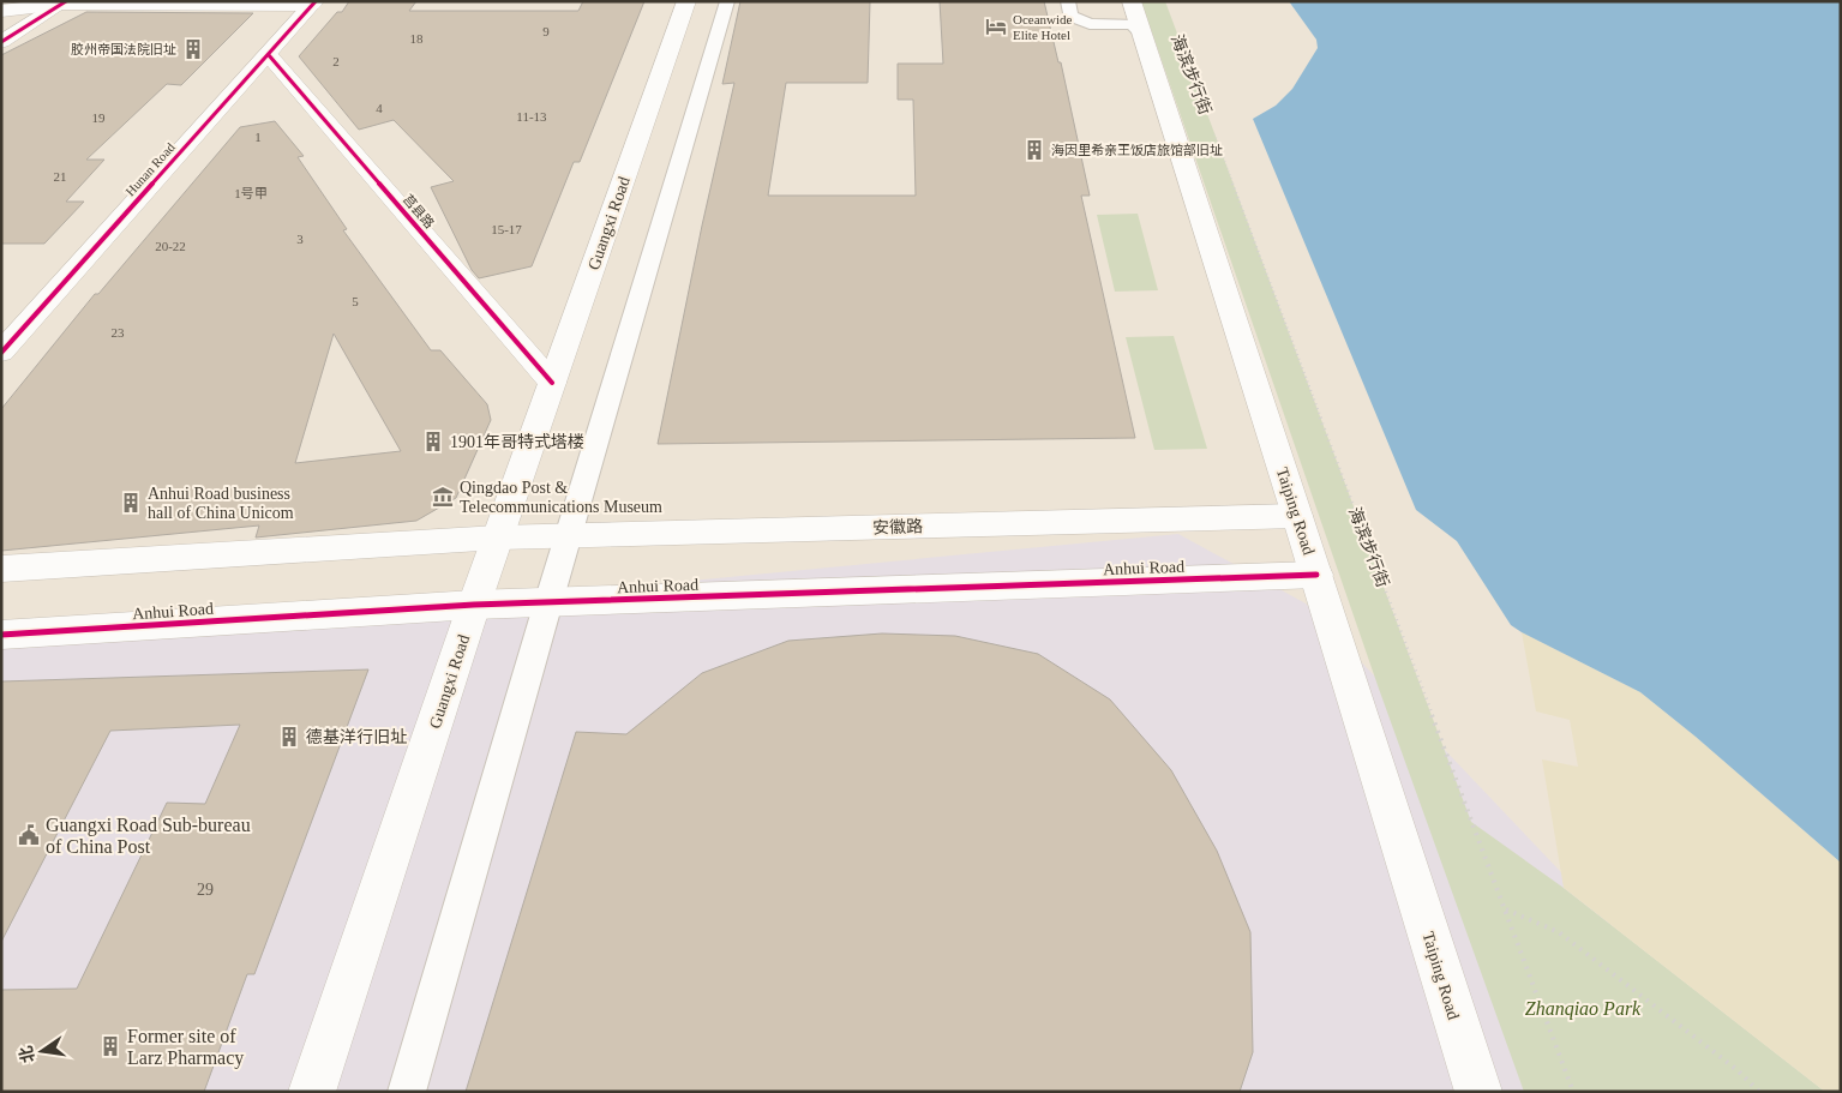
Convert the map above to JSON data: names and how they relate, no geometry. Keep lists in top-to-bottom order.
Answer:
{
  "streets": {
    "street": [
      "Hunan Road",
      "莒县路",
      "Guangxi Road",
      "Taiping Road",
      "安徽路",
      "Anhui Road"
    ],
    "path": ["海滨步行街"]
  },
  "crossings": [
    ["Hunan Road", "莒县路"],
    ["莒县路", "Guangxi Road"],
    ["Guangxi Road", "安徽路"],
    ["Guangxi Road", "Anhui Road"],
    ["Taiping Road", "安徽路"],
    ["Taiping Road", "Anhui Road"]
  ],
  "parks": ["Zhanqiao Park"],
  "places": {
    "hotel": ["Oceanwide Elite Hotel"],
    "building": [
      "胶州帝国法院旧址",
      "海因里希亲王饭店旅馆部旧址",
      "1901年哥特式塔楼",
      "Anhui Road business hall of China Unicom",
      "德基洋行旧址",
      "Former site of Larz Pharmacy"
    ],
    "museum": ["Qingdao Post & Telecommunications Museum"],
    "public building": ["Guangxi Road Sub-bureau of China Post"]
  },
  "house_numbers": [
    "9",
    "18",
    "2",
    "4",
    "11-13",
    "19",
    "1",
    "21",
    "1号甲",
    "15-17",
    "3",
    "20-22",
    "5",
    "23",
    "29"
  ],
  "north": "left"
}
